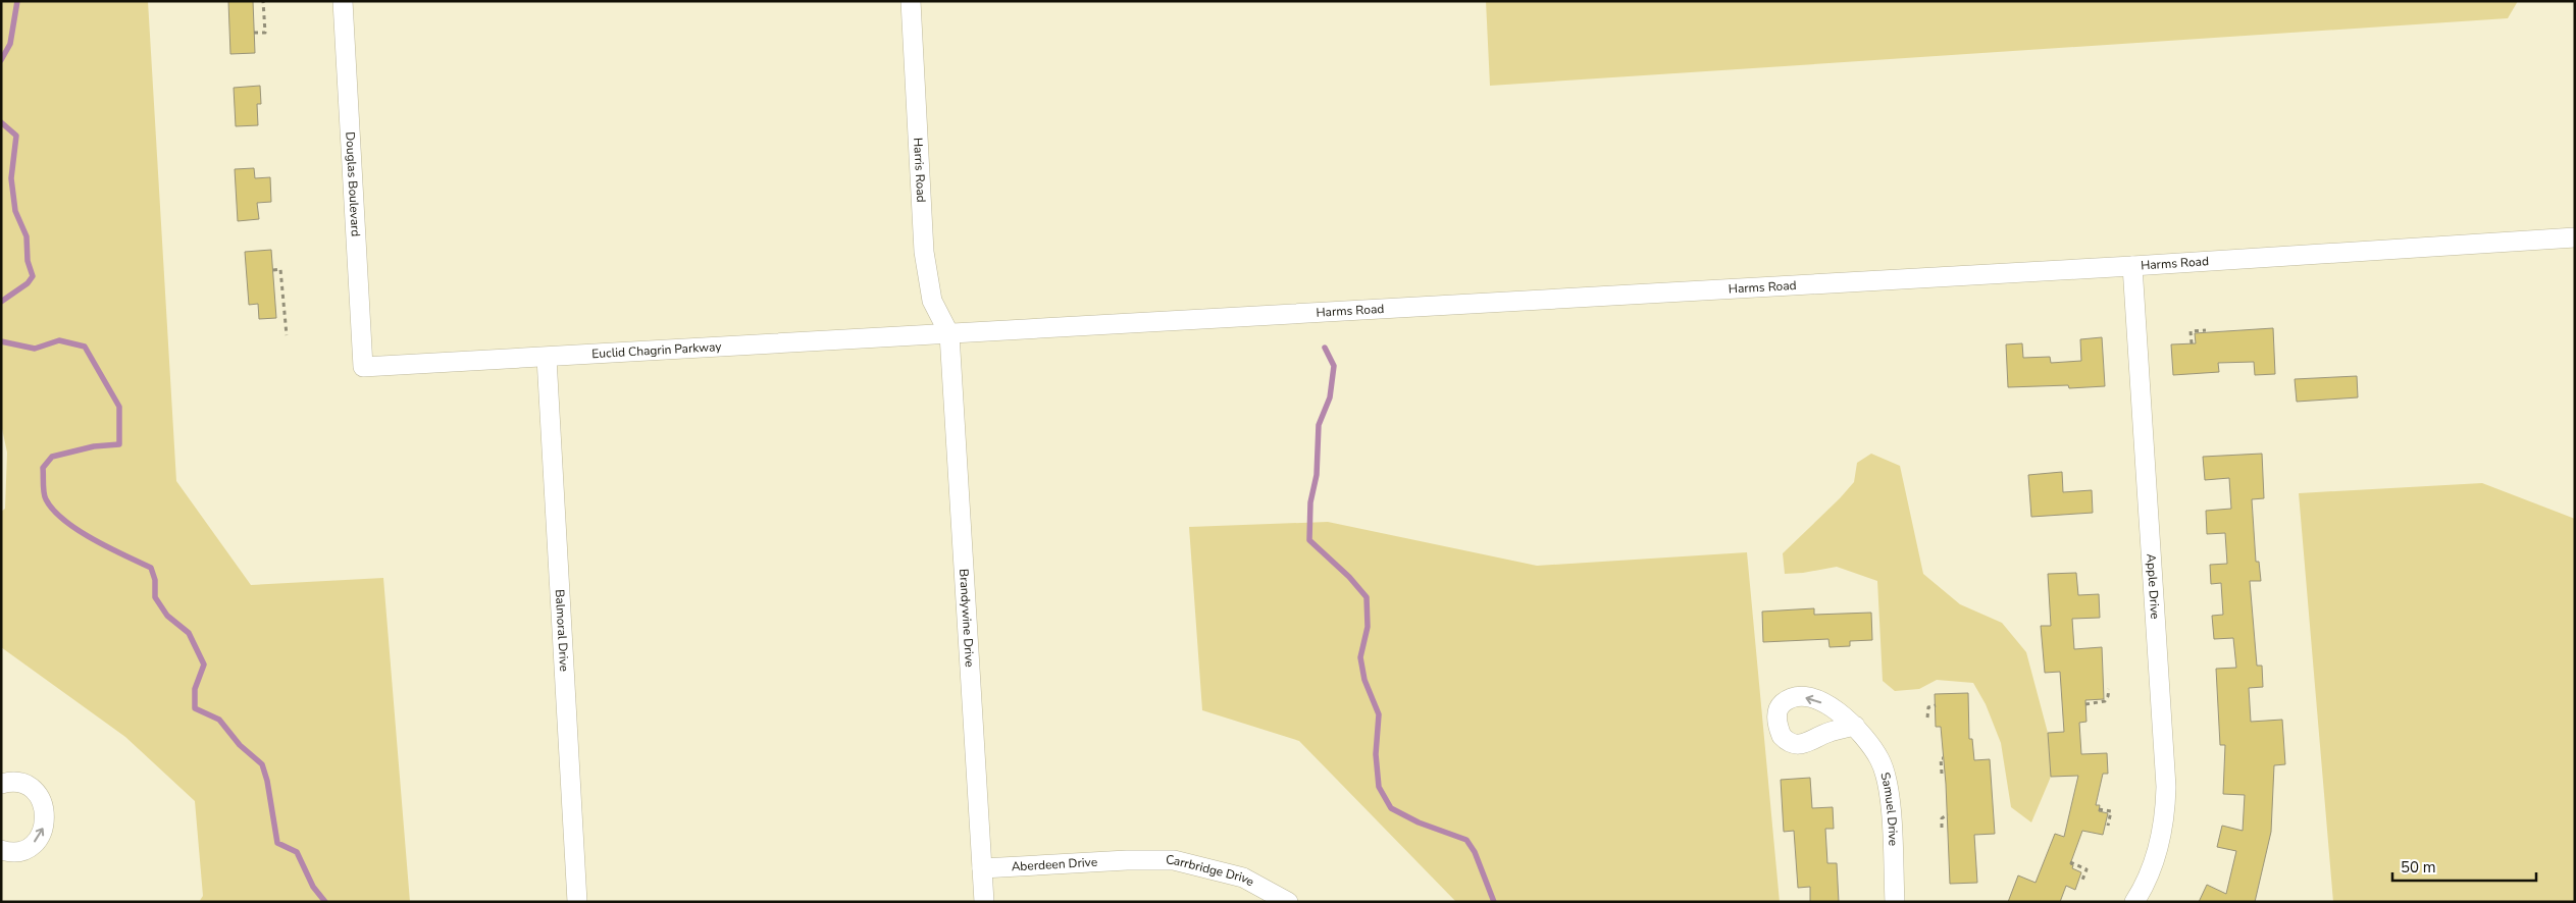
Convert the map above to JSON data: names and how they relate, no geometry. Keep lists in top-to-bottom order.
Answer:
{
  "streets": {
    "street": [
      "Harris Road",
      "Douglas Boulevard",
      "Harms Road",
      "Euclid Chagrin Parkway",
      "Apple Drive",
      "Brandywine Drive",
      "Balmoral Drive",
      "Samuel Drive",
      "Aberdeen Drive",
      "Carrbridge Drive"
    ]
  },
  "crossings": [
    ["Harris Road", "Harms Road"],
    ["Harris Road", "Euclid Chagrin Parkway"],
    ["Harris Road", "Brandywine Drive"],
    ["Douglas Boulevard", "Euclid Chagrin Parkway"],
    ["Harms Road", "Euclid Chagrin Parkway"],
    ["Harms Road", "Apple Drive"],
    ["Harms Road", "Brandywine Drive"],
    ["Euclid Chagrin Parkway", "Brandywine Drive"],
    ["Euclid Chagrin Parkway", "Balmoral Drive"],
    ["Brandywine Drive", "Aberdeen Drive"],
    ["Aberdeen Drive", "Carrbridge Drive"]
  ],
  "scale_bar": "50 m"
}
